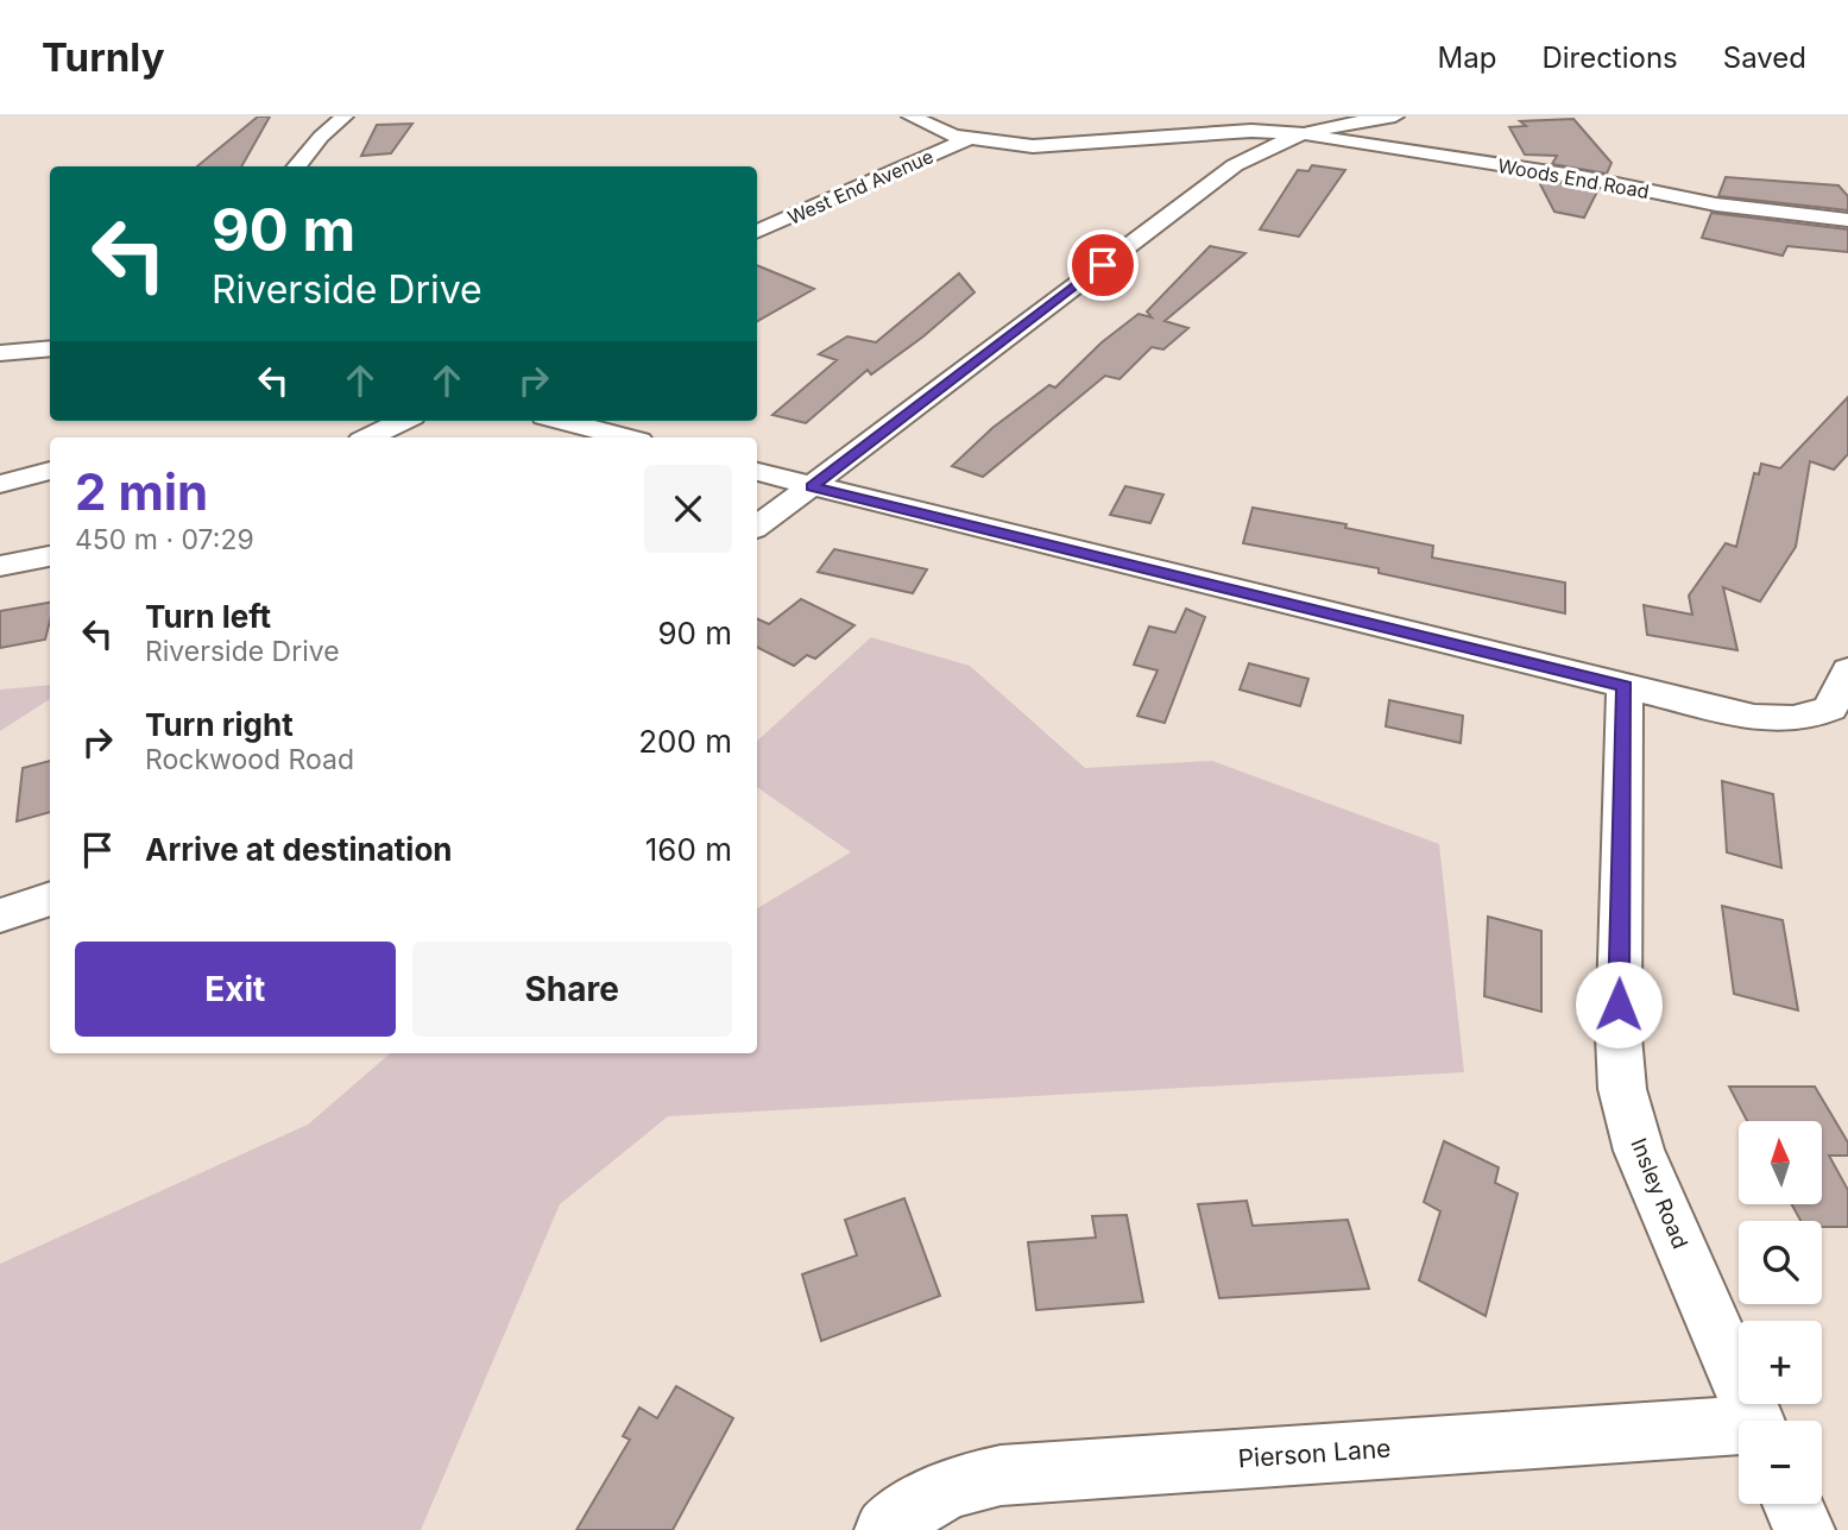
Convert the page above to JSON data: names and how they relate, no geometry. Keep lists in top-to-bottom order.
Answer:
{
  "streets": {
    "street": [
      "Woods End Road",
      "West End Avenue",
      "Insley Road",
      "Pierson Lane"
    ]
  },
  "north": "top",
  "page": {
    "header": "Turnly",
    "nav": ["Map", "Directions", "Saved"],
    "turn": ["90 m", "Riverside Drive"],
    "heading": ["2 min", "450 m · 07:29"],
    "list": [
      {
        "name": "Turn left",
        "note": "Riverside Drive",
        "value": "90 m"
      },
      {
        "name": "Turn right",
        "note": "Rockwood Road",
        "value": "200 m"
      },
      {
        "name": "Arrive at destination",
        "value": "160 m"
      }
    ],
    "buttons": ["Exit", "Share"],
    "map_buttons": ["+", "−"]
  }
}
